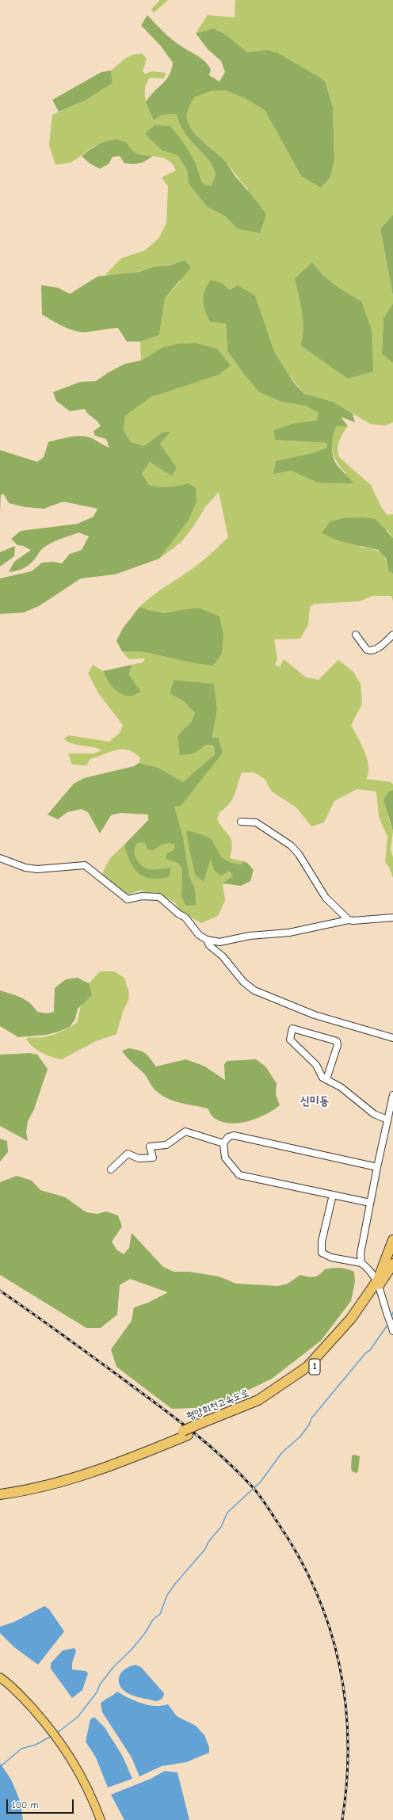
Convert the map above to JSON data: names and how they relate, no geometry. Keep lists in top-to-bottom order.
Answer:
{
  "streets": {
    "highway": ["1", "평양희천고속도로"]
  },
  "districts": ["신미동"],
  "scale_bar": "100 m"
}
